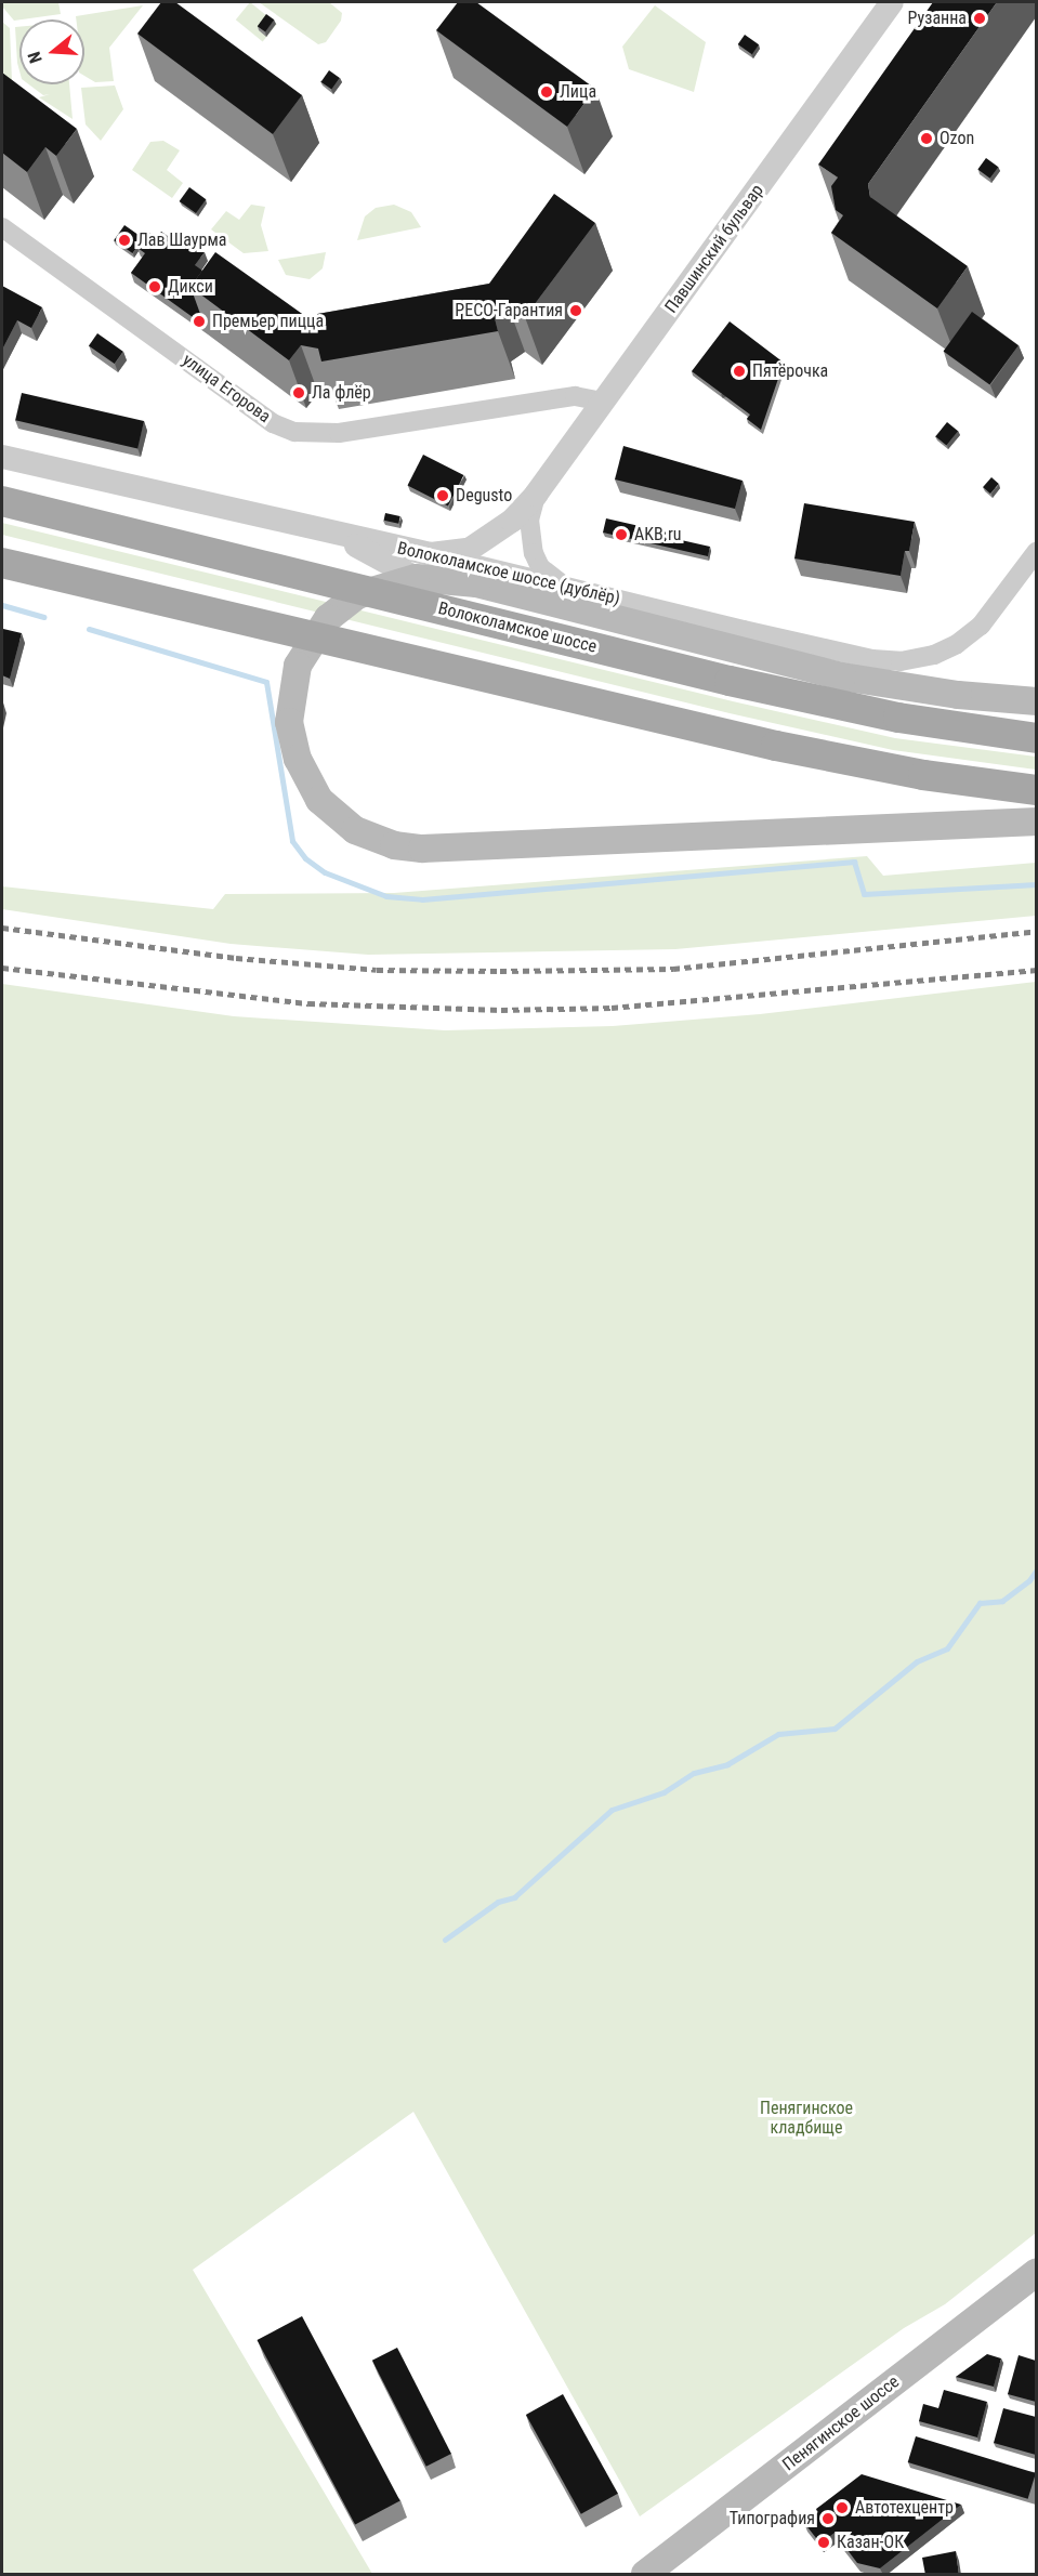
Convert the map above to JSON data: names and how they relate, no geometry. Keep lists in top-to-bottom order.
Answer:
{
  "streets": {
    "main road": ["Волоколамское шоссе", "Пенягинское шоссе"],
    "street": ["Павшинский бульвар", "улица Егорова", "Волоколамское шоссе (дублёр)"]
  },
  "crossings": [
    ["Павшинский бульвар", "улица Егорова"],
    ["Павшинский бульвар", "Волоколамское шоссе (дублёр)"]
  ],
  "parks": ["Пенягинское кладбище"],
  "places": [
    "Рузанна",
    "Лица",
    "Ozon",
    "Лав Шаурма",
    "Дикси",
    "РЕСО-Гарантия",
    "Премьер пицца",
    "Пятёрочка",
    "Ла флёр",
    "Degusto",
    "AKB.ru",
    "Автотехцентр",
    "Типография",
    "Казан-ОК"
  ],
  "north": "left"
}
